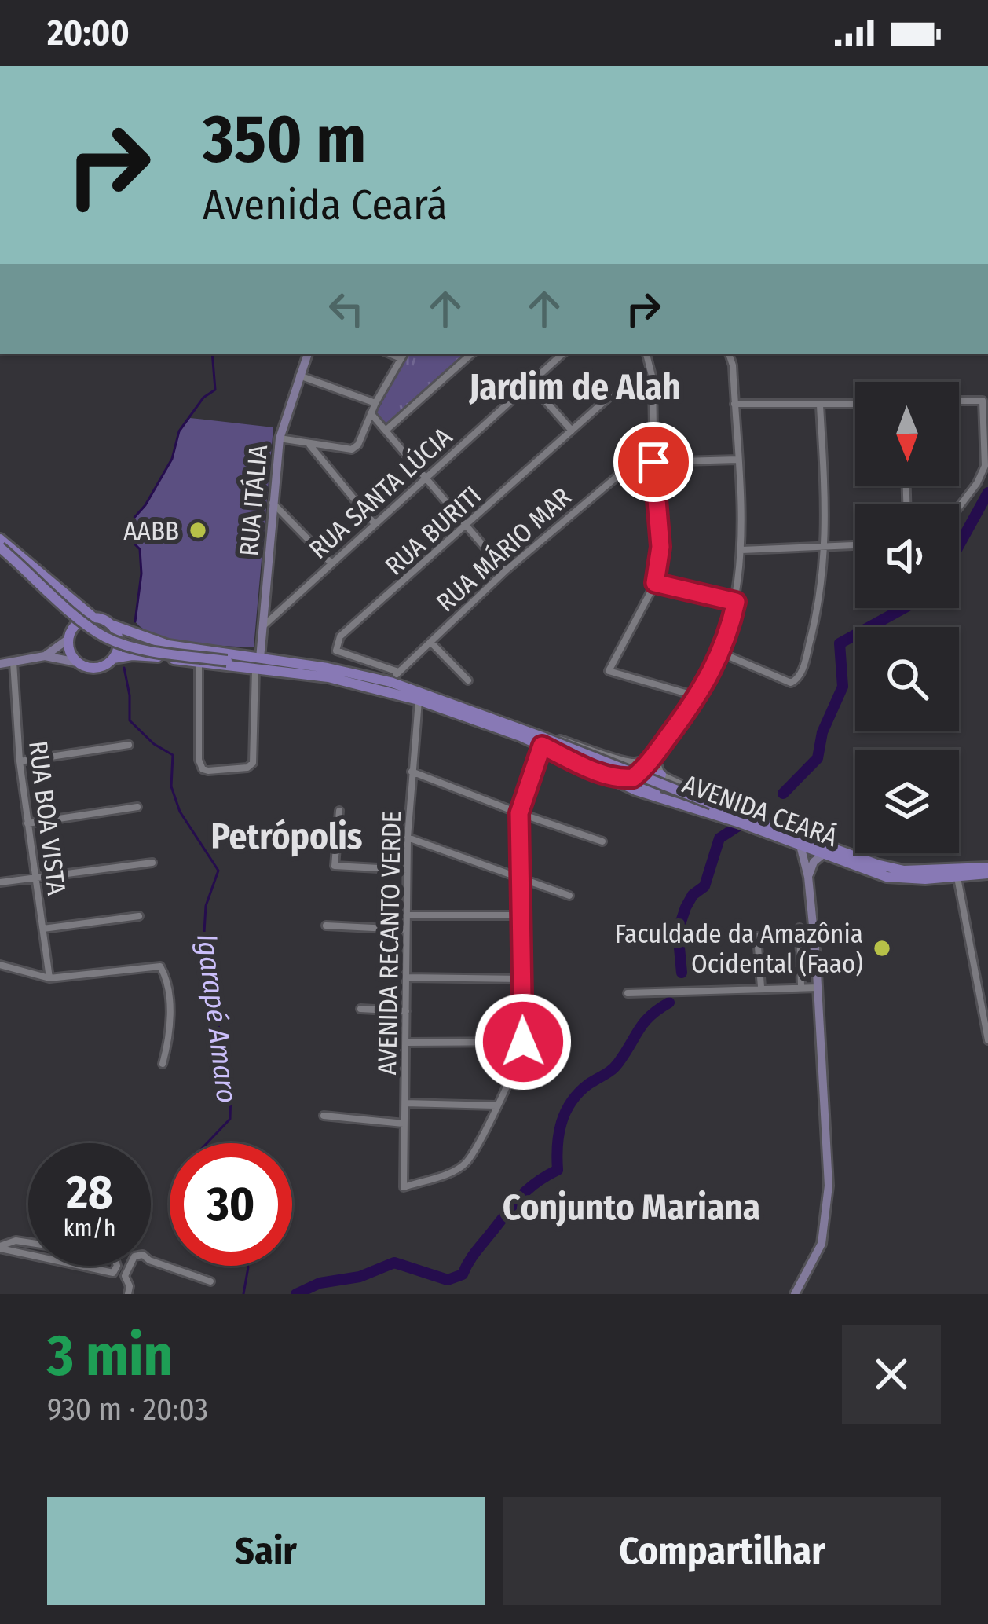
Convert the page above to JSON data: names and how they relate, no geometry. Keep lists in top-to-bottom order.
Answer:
{
  "streets": {
    "main road": ["AVENIDA CEARÁ"],
    "street": [
      "RUA SANTA LÚCIA",
      "RUA ITÁLIA",
      "RUA BURITI",
      "RUA MÁRIO MAR",
      "RUA BOA VISTA",
      "AVENIDA RECANTO VERDE"
    ]
  },
  "crossings": [
    ["RUA SANTA LÚCIA", "RUA ITÁLIA"],
    ["RUA ITÁLIA", "AVENIDA CEARÁ"],
    ["RUA BURITI", "RUA MÁRIO MAR"],
    ["RUA MÁRIO MAR", "AVENIDA CEARÁ"],
    ["AVENIDA CEARÁ", "AVENIDA RECANTO VERDE"]
  ],
  "districts": ["Jardim de Alah", "Petrópolis", "Conjunto Mariana"],
  "water": ["Igarapé Amaro"],
  "places": ["AABB", "Faculdade da Amazônia Ocidental (Faao)"],
  "north": "bottom",
  "page": {
    "status": "20:00",
    "turn": ["350 m", "Avenida Ceará"],
    "speed": "28 km/h",
    "limit": "30",
    "heading": ["3 min", "930 m · 20:03"],
    "buttons": ["Sair", "Compartilhar"]
  }
}
